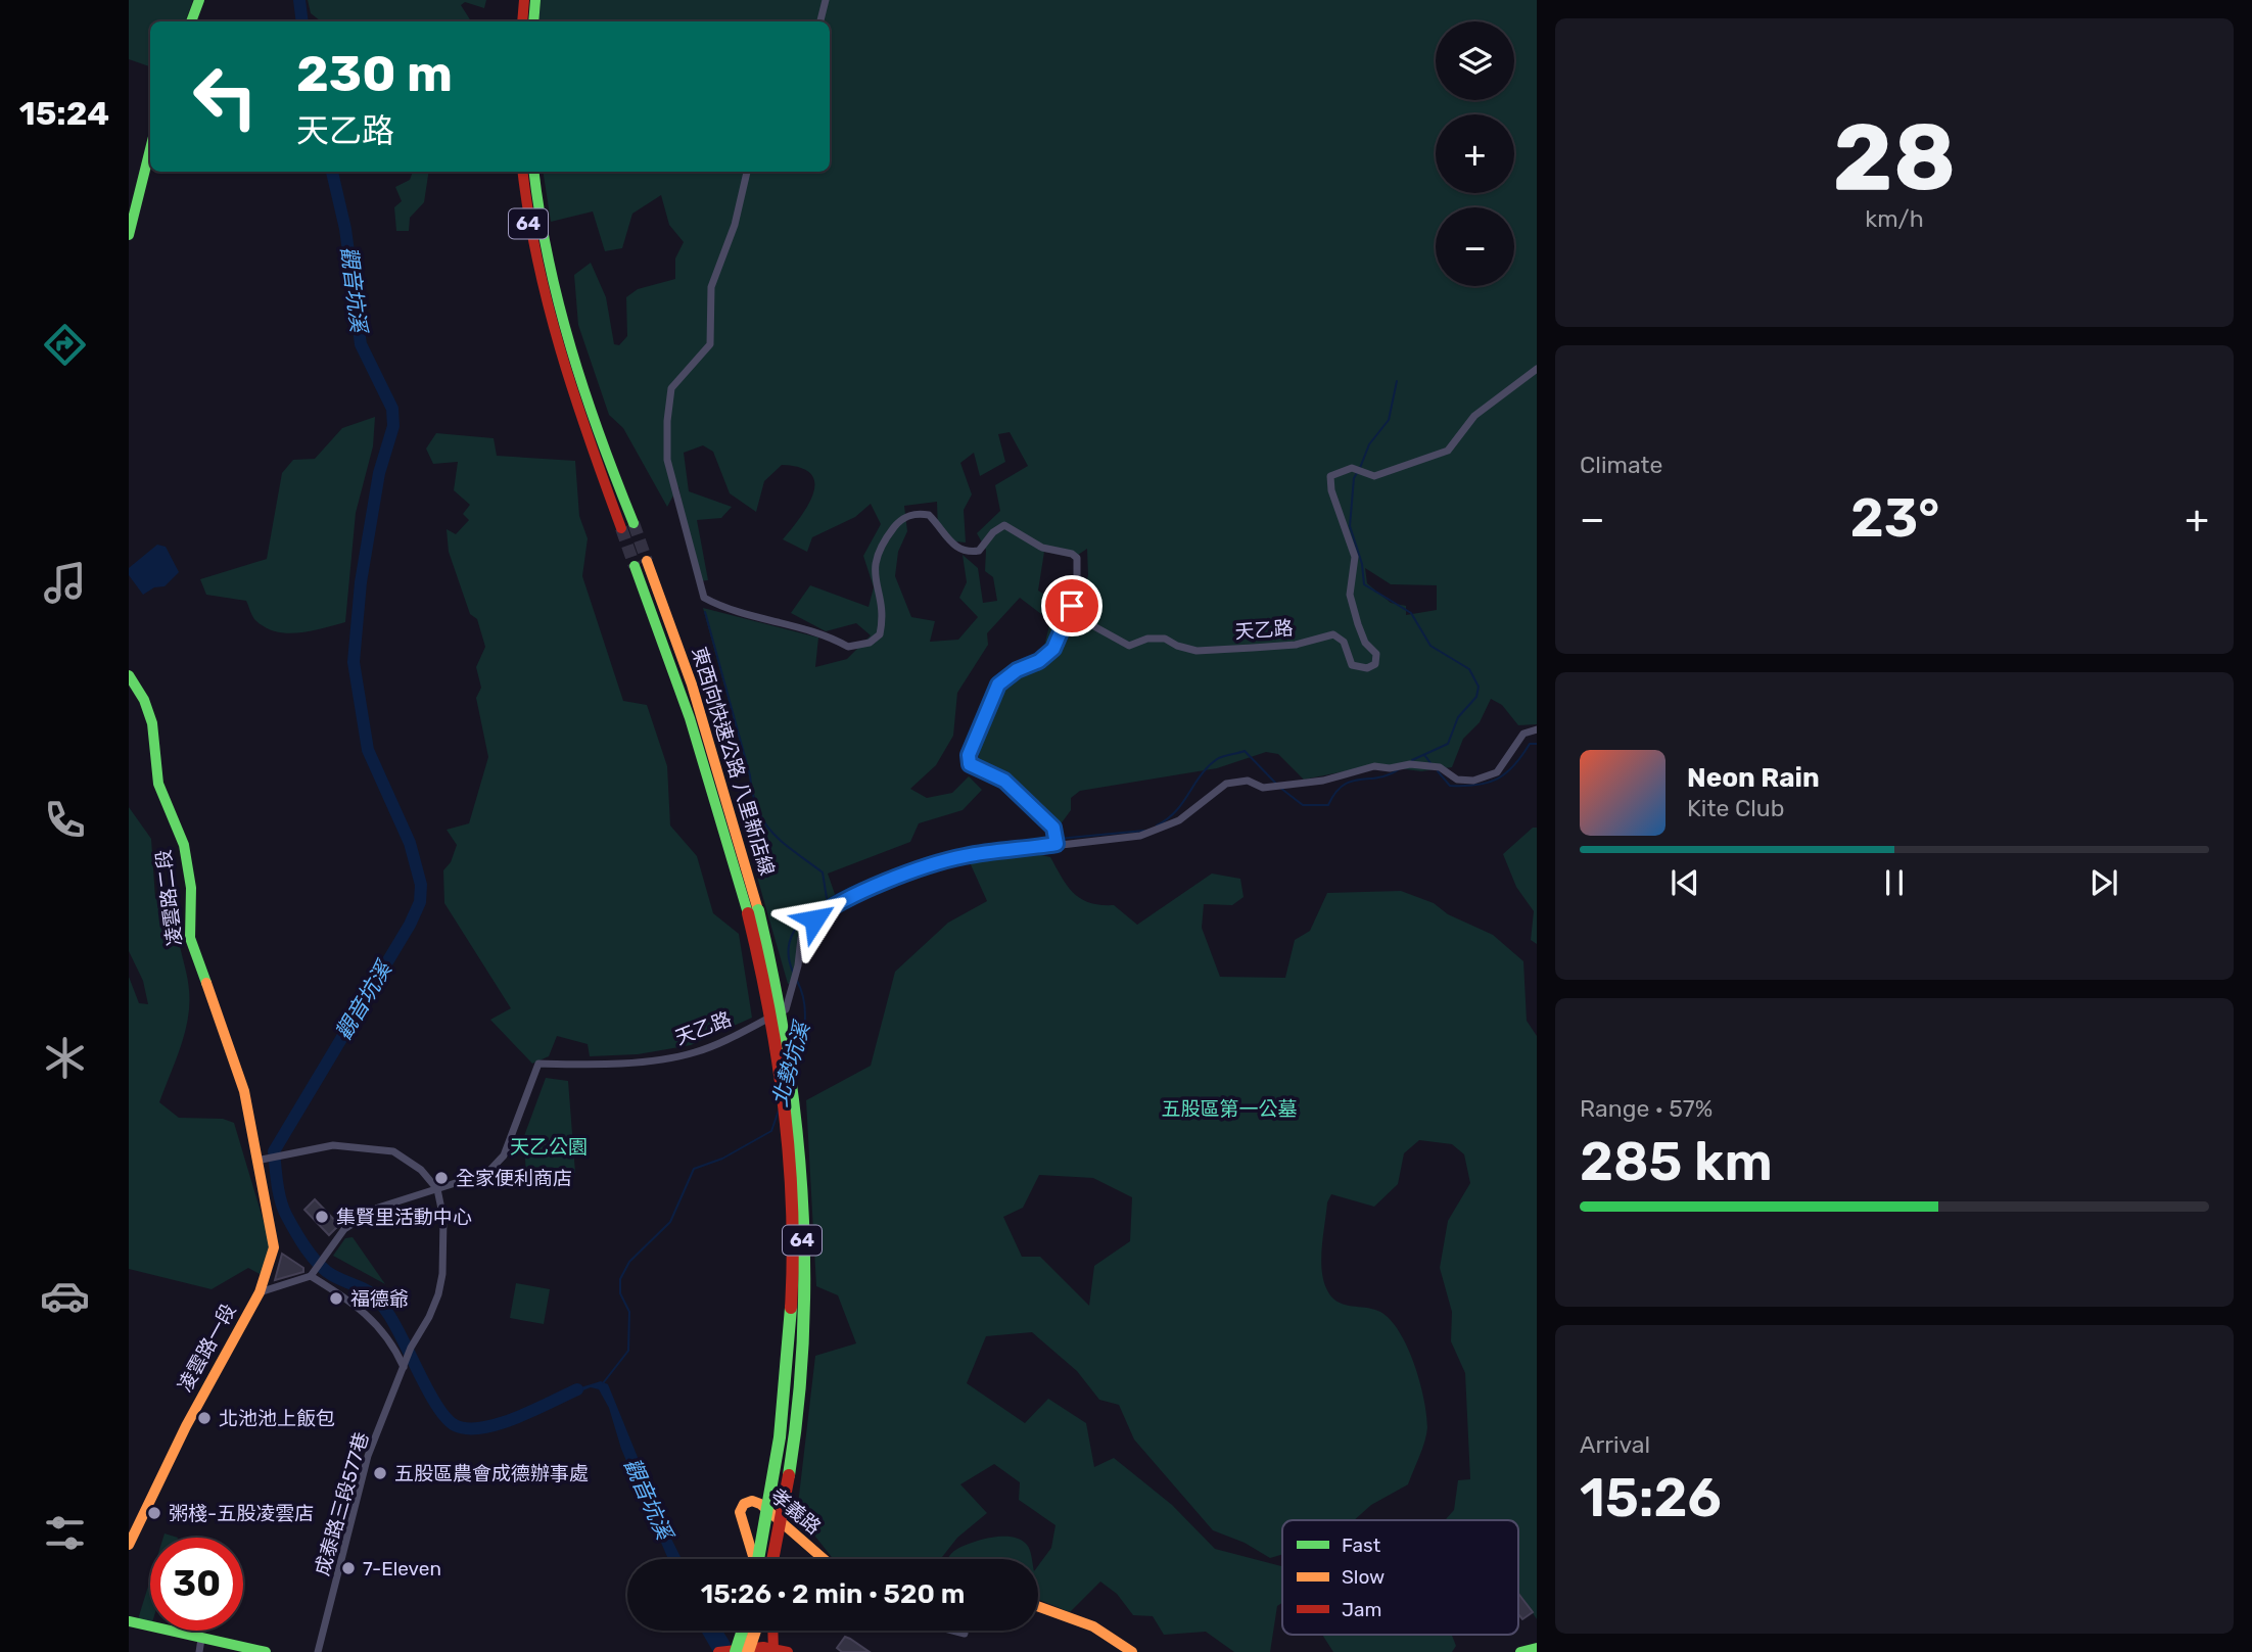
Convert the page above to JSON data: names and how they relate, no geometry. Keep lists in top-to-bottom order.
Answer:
{
  "streets": {
    "main road": [
      "64",
      "東西向快速公路 八里新店線",
      "凌雲路二段",
      "凌雲路一段",
      "孝義路"
    ],
    "street": ["天乙路", "成泰路三段577巷"]
  },
  "crossings": [
    ["天乙路", "成泰路三段577巷"],
    ["凌雲路二段", "凌雲路一段"]
  ],
  "water": ["觀音坑溪", "北勢坑溪"],
  "parks": ["五股區第一公墓", "天乙公園"],
  "places": [
    "全家便利商店",
    "集賢里活動中心",
    "福德爺",
    "北池池上飯包",
    "五股區農會成德辦事處",
    "粥棧-五股凌雲店",
    "7-Eleven"
  ],
  "legend": ["Fast", "Slow", "Jam"],
  "page": {
    "tabs": "15:24",
    "tile": [
      ["28", "km/h"],
      "Climate",
      ["Range · 57%", "285 km"],
      ["Arrival", "15:26"]
    ],
    "map_buttons": ["+", "−"],
    "turn": ["230 m", "天乙路"],
    "heat": ["−", "23°", "+"],
    "song": ["Neon Rain", "Kite Club"],
    "limit": "30",
    "trip": "15:26 · 2 min · 520 m"
  }
}
